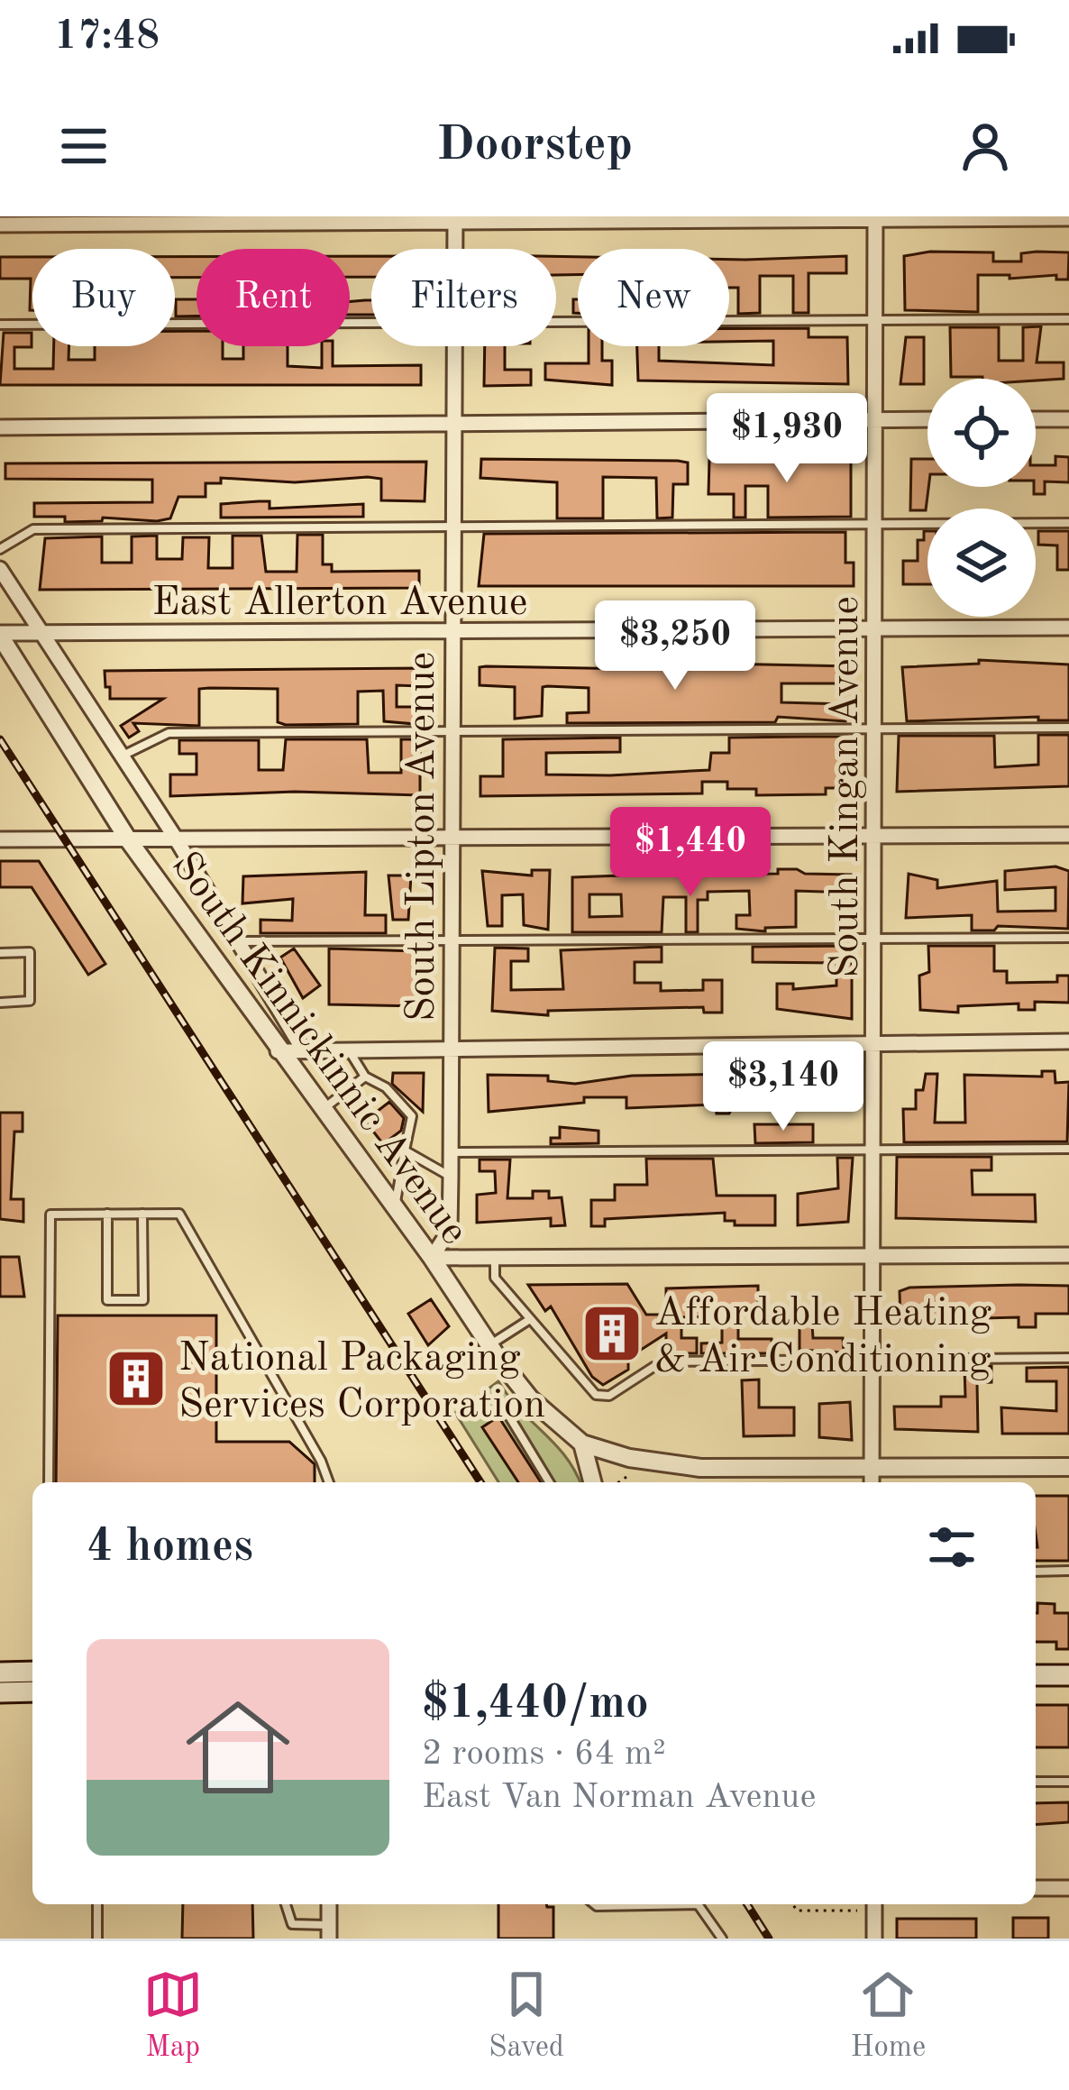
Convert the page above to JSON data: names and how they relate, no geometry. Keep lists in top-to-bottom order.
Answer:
{
  "streets": {
    "street": [
      "East Allerton Avenue",
      "South Kingan Avenue",
      "South Lipton Avenue",
      "South Kinnickinnic Avenue"
    ]
  },
  "crossings": [
    ["East Allerton Avenue", "South Kingan Avenue"],
    ["East Allerton Avenue", "South Lipton Avenue"],
    ["East Allerton Avenue", "South Kinnickinnic Avenue"],
    ["South Lipton Avenue", "South Kinnickinnic Avenue"]
  ],
  "places": {
    "building": ["Affordable Heating & Air Conditioning", "National Packaging Services Corporation"]
  },
  "page": {
    "status": "17:48",
    "header": "Doorstep",
    "chip": [
      "Buy",
      "Rent",
      "Filters",
      "New"
    ],
    "price": [
      "$1,930",
      "$3,250",
      "$1,440",
      "$3,140"
    ],
    "heading": "4 homes",
    "list": [
      {
        "name": "$1,440/mo",
        "note": "2 rooms · 64 m² · East Van Norman Avenue"
      }
    ],
    "tabs": ["Map", "Saved", "Home"]
  }
}
